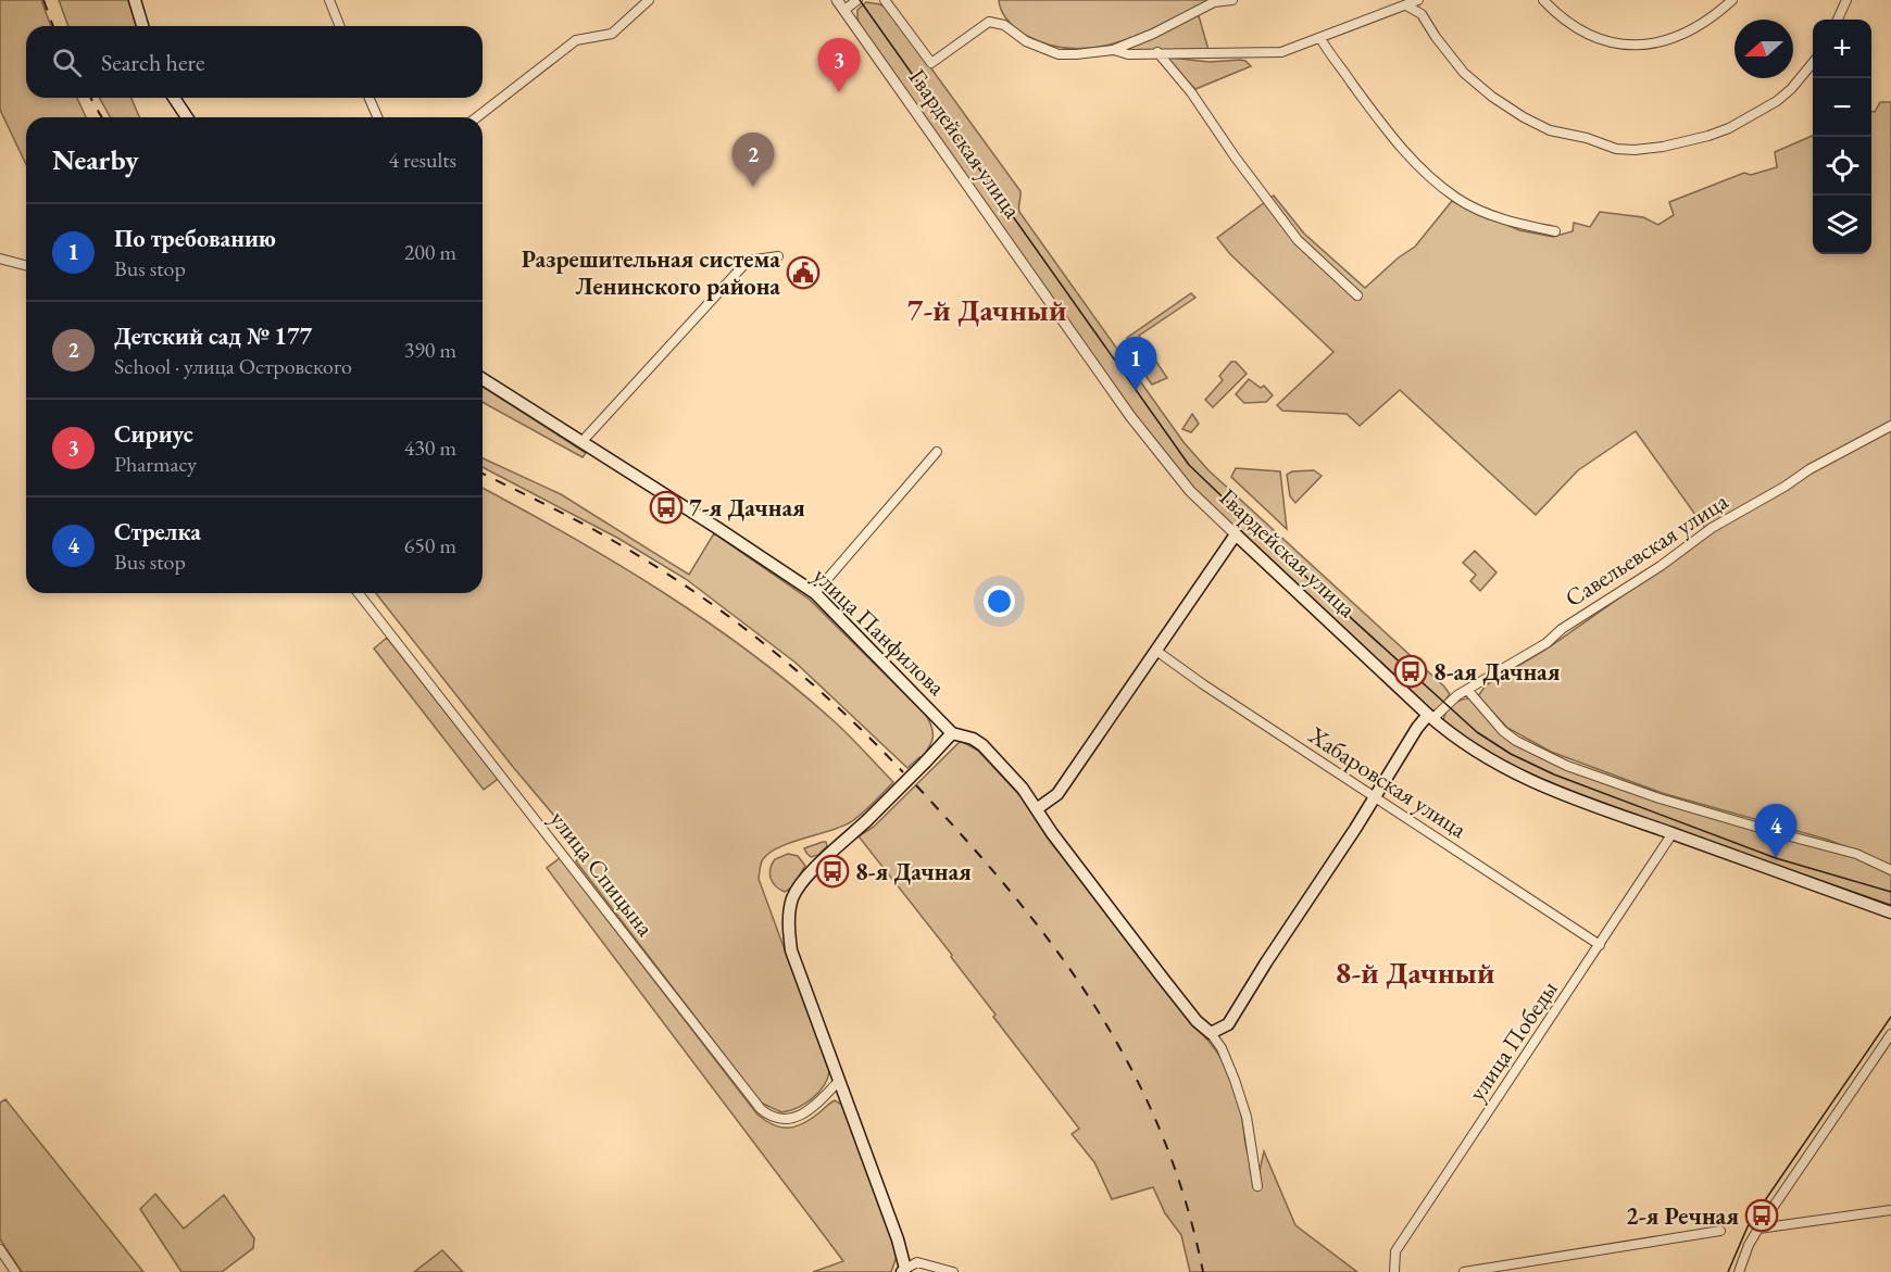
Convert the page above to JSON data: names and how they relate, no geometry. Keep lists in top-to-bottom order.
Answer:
{
  "streets": {
    "main road": ["Гвардейская улица", "улица Панфилова"],
    "street": [
      "Савельевская улица",
      "Хабаровская улица",
      "улица Спицына",
      "улица Победы"
    ]
  },
  "crossings": [
    ["Гвардейская улица", "Савельевская улица"],
    ["Гвардейская улица", "улица Победы"],
    ["Хабаровская улица", "улица Победы"]
  ],
  "districts": ["7-й Дачный", "8-й Дачный"],
  "places": {
    "public building": ["Разрешительная система Ленинского района"],
    "bus stop": [
      "7-я Дачная",
      "8-ая Дачная",
      "8-я Дачная",
      "2-я Речная"
    ]
  },
  "north": "left",
  "page": {
    "map_buttons": ["+", "−"],
    "search": "Search here",
    "pins": [
      "3",
      "2",
      "1",
      "4"
    ],
    "heading": ["Nearby", "4 results"],
    "list": [
      {
        "mark": "1",
        "name": "По требованию",
        "note": "Bus stop",
        "value": "200 m"
      },
      {
        "mark": "2",
        "name": "Детский сад № 177",
        "note": "School · улица Островского",
        "value": "390 m"
      },
      {
        "mark": "3",
        "name": "Сириус",
        "note": "Pharmacy",
        "value": "430 m"
      },
      {
        "mark": "4",
        "name": "Стрелка",
        "note": "Bus stop",
        "value": "650 m"
      }
    ]
  }
}
